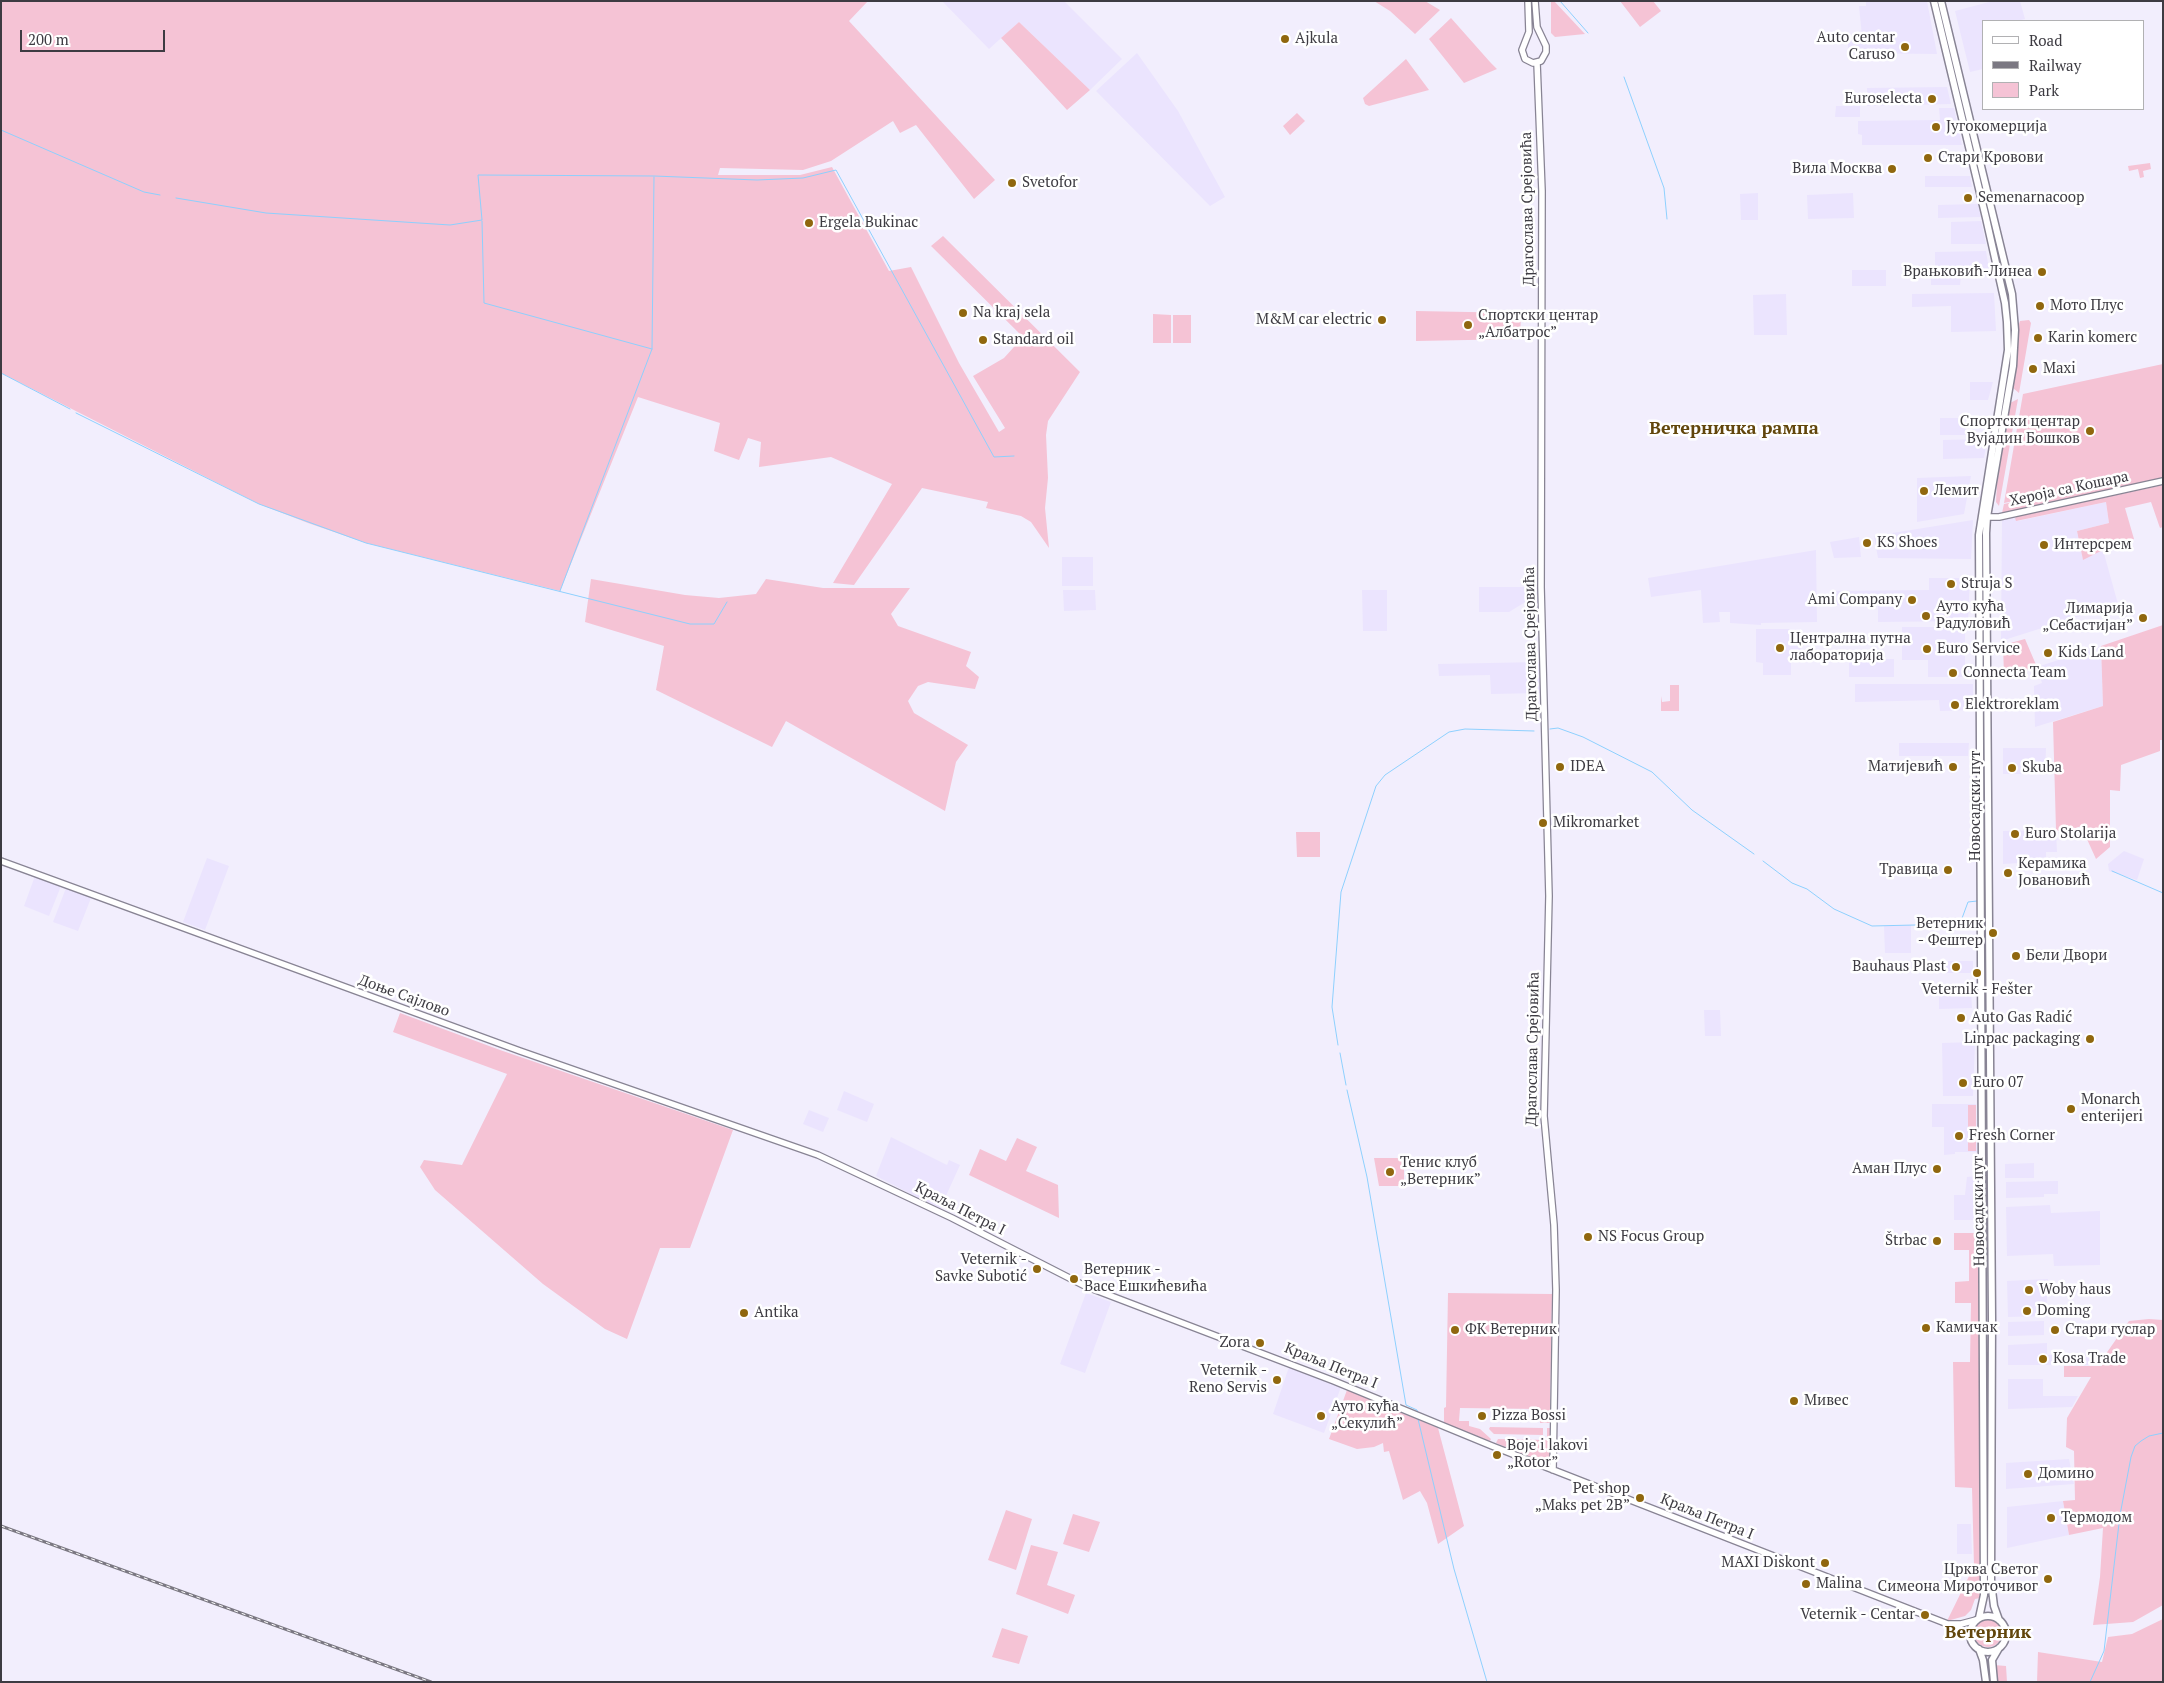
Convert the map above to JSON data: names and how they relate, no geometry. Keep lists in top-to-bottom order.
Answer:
{
  "streets": {
    "main road": ["Новосадски пут"],
    "street": [
      "Драгослава Срејовића",
      "Хероја са Кошара",
      "Доње Сајлово",
      "Краља Петра I"
    ]
  },
  "crossings": [
    ["Драгослава Срејовића", "Краља Петра I"],
    ["Хероја са Кошара", "Новосадски пут"],
    ["Новосадски пут", "Краља Петра I"],
    ["Доње Сајлово", "Краља Петра I"]
  ],
  "districts": ["Ветерничка рампа", "Ветерник"],
  "places": [
    "Ajkula",
    "Auto centar Caruso",
    "Euroselecta",
    "Југокомерција",
    "Стари Кровови",
    "Вила Москва",
    "Svetofor",
    "Semenarnacoop",
    "Ergela Bukinac",
    "Врањковић-Линеа",
    "Мото Плус",
    "Na kraj sela",
    "M&M car electric",
    "Спортски центар „Албатрос”",
    "Karin komerc",
    "Standard oil",
    "Maxi",
    "Спортски центар Вујадин Бошков",
    "Лемит",
    "KS Shoes",
    "Интерсрем",
    "Struja S",
    "Ami Company",
    "Ауто кућа Радуловић",
    "Лимарија „Себастијан”",
    "Централна путна лабораторија",
    "Euro Service",
    "Kids Land",
    "Connecta Team",
    "Elektroreklam",
    "IDEA",
    "Матијевић",
    "Skuba",
    "Mikromarket",
    "Euro Stolarija",
    "Травица",
    "Керамика Јовановић",
    "Ветерник - Фештер",
    "Бели Двори",
    "Bauhaus Plast",
    "Veternik - Fešter",
    "Auto Gas Radić",
    "Linpac packaging",
    "Euro 07",
    "Monarch enterijeri",
    "Fresh Corner",
    "Аман Плус",
    "Тенис клуб „Ветерник”",
    "NS Focus Group",
    "Štrbac",
    "Veternik - Savke Subotić",
    "Ветерник - Васе Ешкићевића",
    "Woby haus",
    "Doming",
    "Antika",
    "Камичак",
    "ФК Ветерник",
    "Стари гуслар",
    "Zora",
    "Kosa Trade",
    "Veternik - Reno Servis",
    "Мивес",
    "Ауто кућа „Секулић”",
    "Pizza Bossi",
    "Boje i lakovi „Rotor”",
    "Домино",
    "Pet shop „Maks pet 2B”",
    "Термодом",
    "MAXI Diskont",
    "Црква Светог Симеона Мироточивог",
    "Malina",
    "Veternik - Centar"
  ],
  "legend": ["Road", "Railway", "Park"],
  "scale_bar": "200 m"
}
